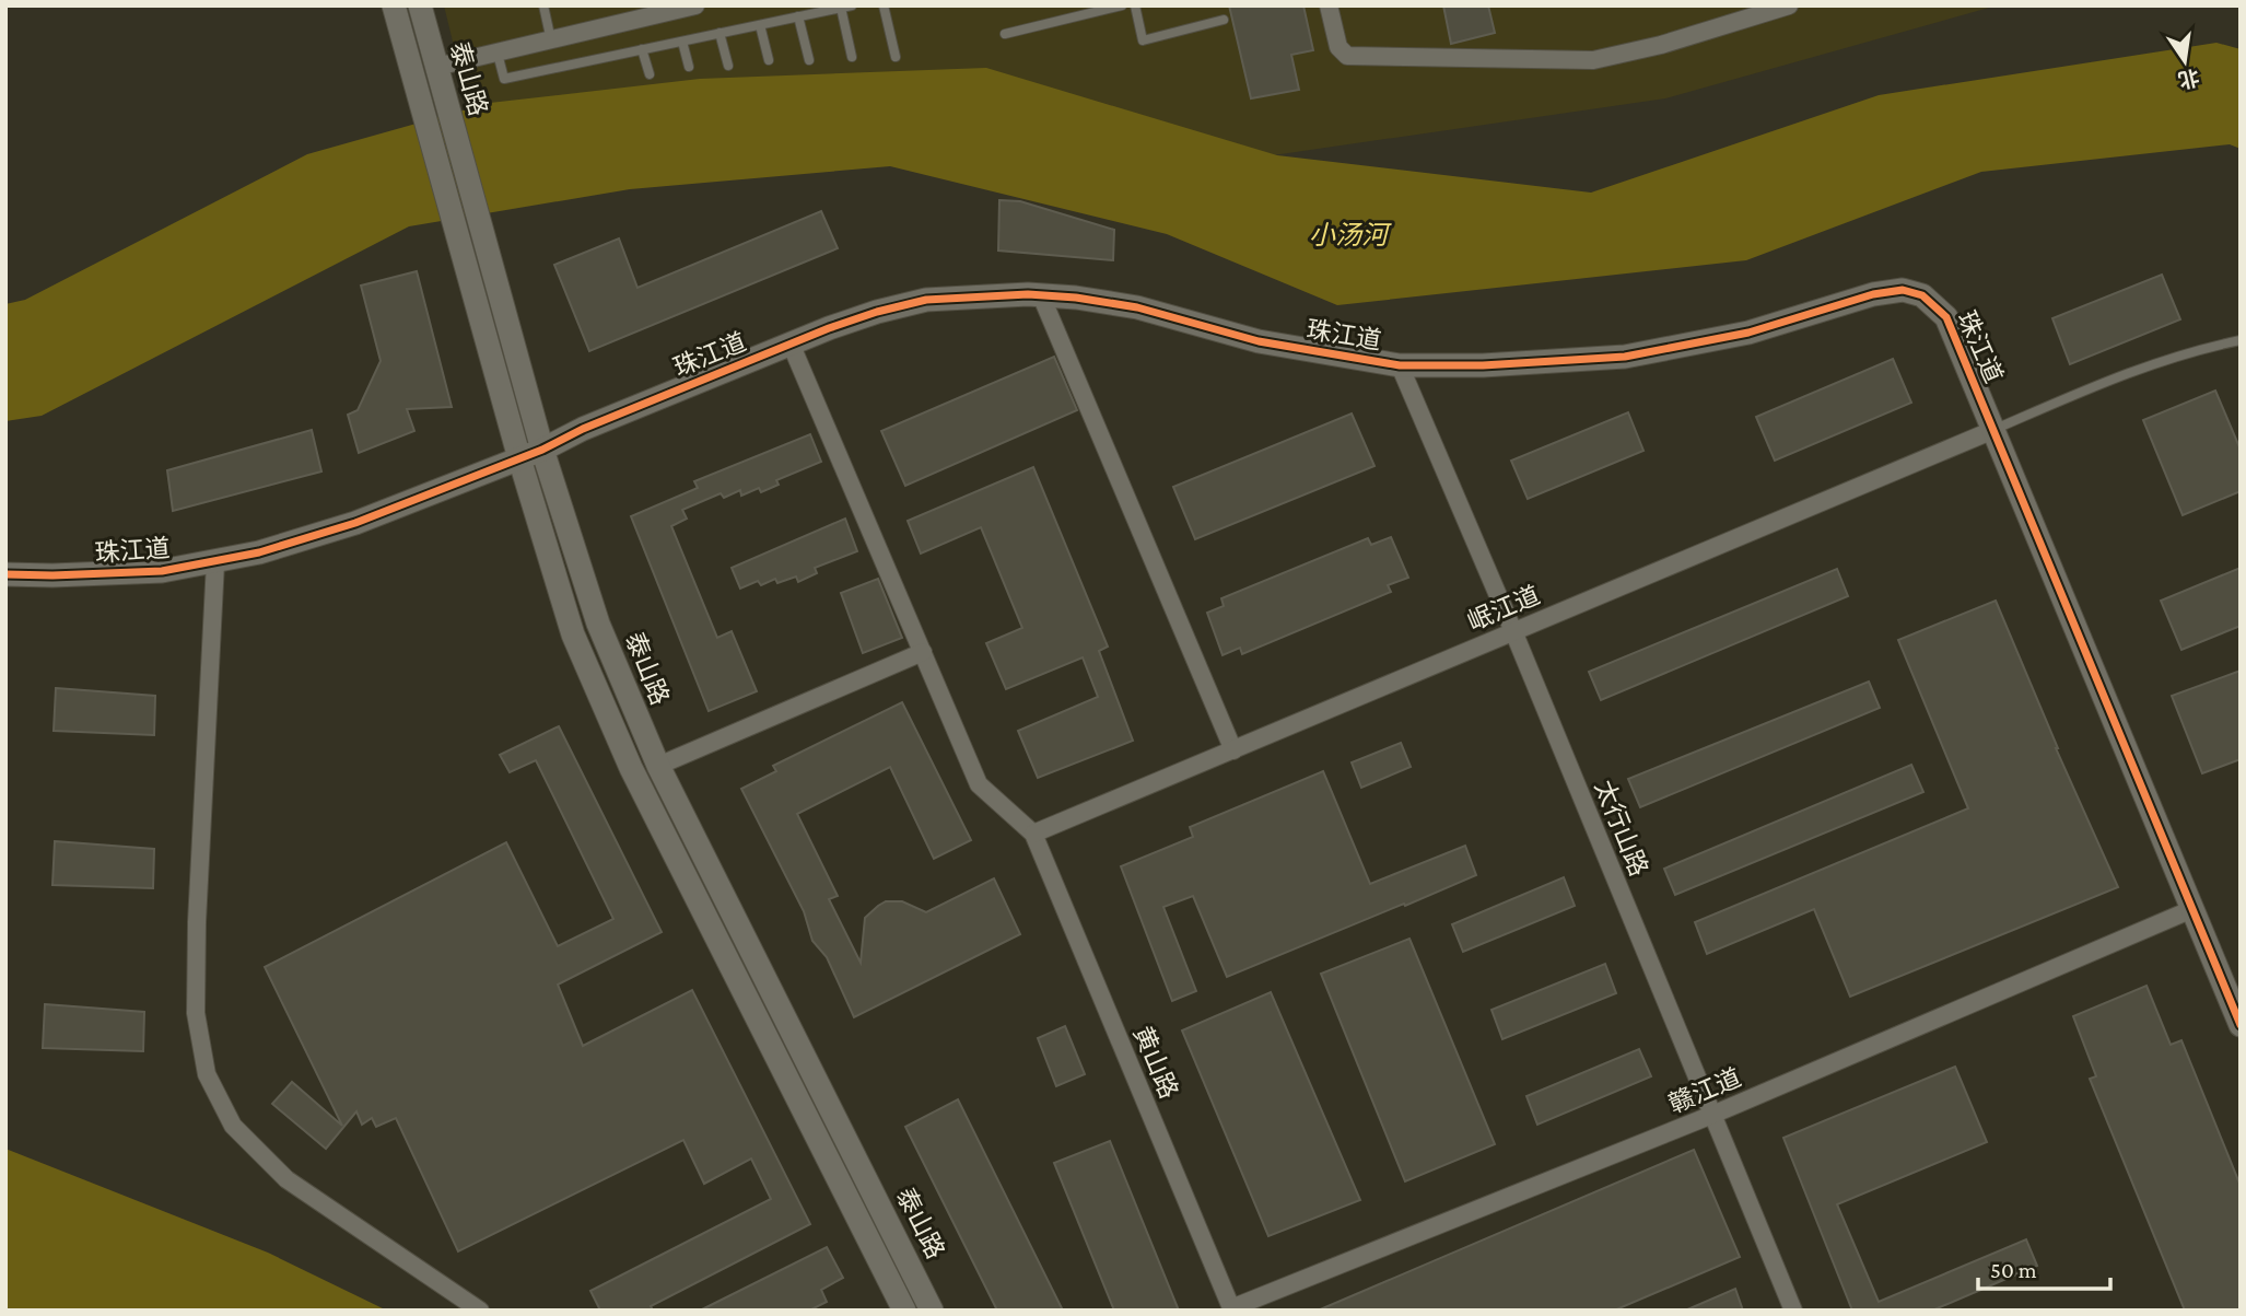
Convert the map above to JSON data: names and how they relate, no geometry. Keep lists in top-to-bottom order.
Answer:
{
  "streets": {
    "street": [
      "泰山路",
      "珠江道",
      "岷江道",
      "太行山路",
      "黄山路",
      "赣江道"
    ]
  },
  "crossings": [
    ["泰山路", "珠江道"],
    ["珠江道", "岷江道"],
    ["珠江道", "太行山路"],
    ["珠江道", "赣江道"],
    ["岷江道", "太行山路"],
    ["岷江道", "黄山路"],
    ["太行山路", "赣江道"],
    ["黄山路", "赣江道"]
  ],
  "water": ["小汤河"],
  "scale_bar": "50 m",
  "north": "bottom"
}
